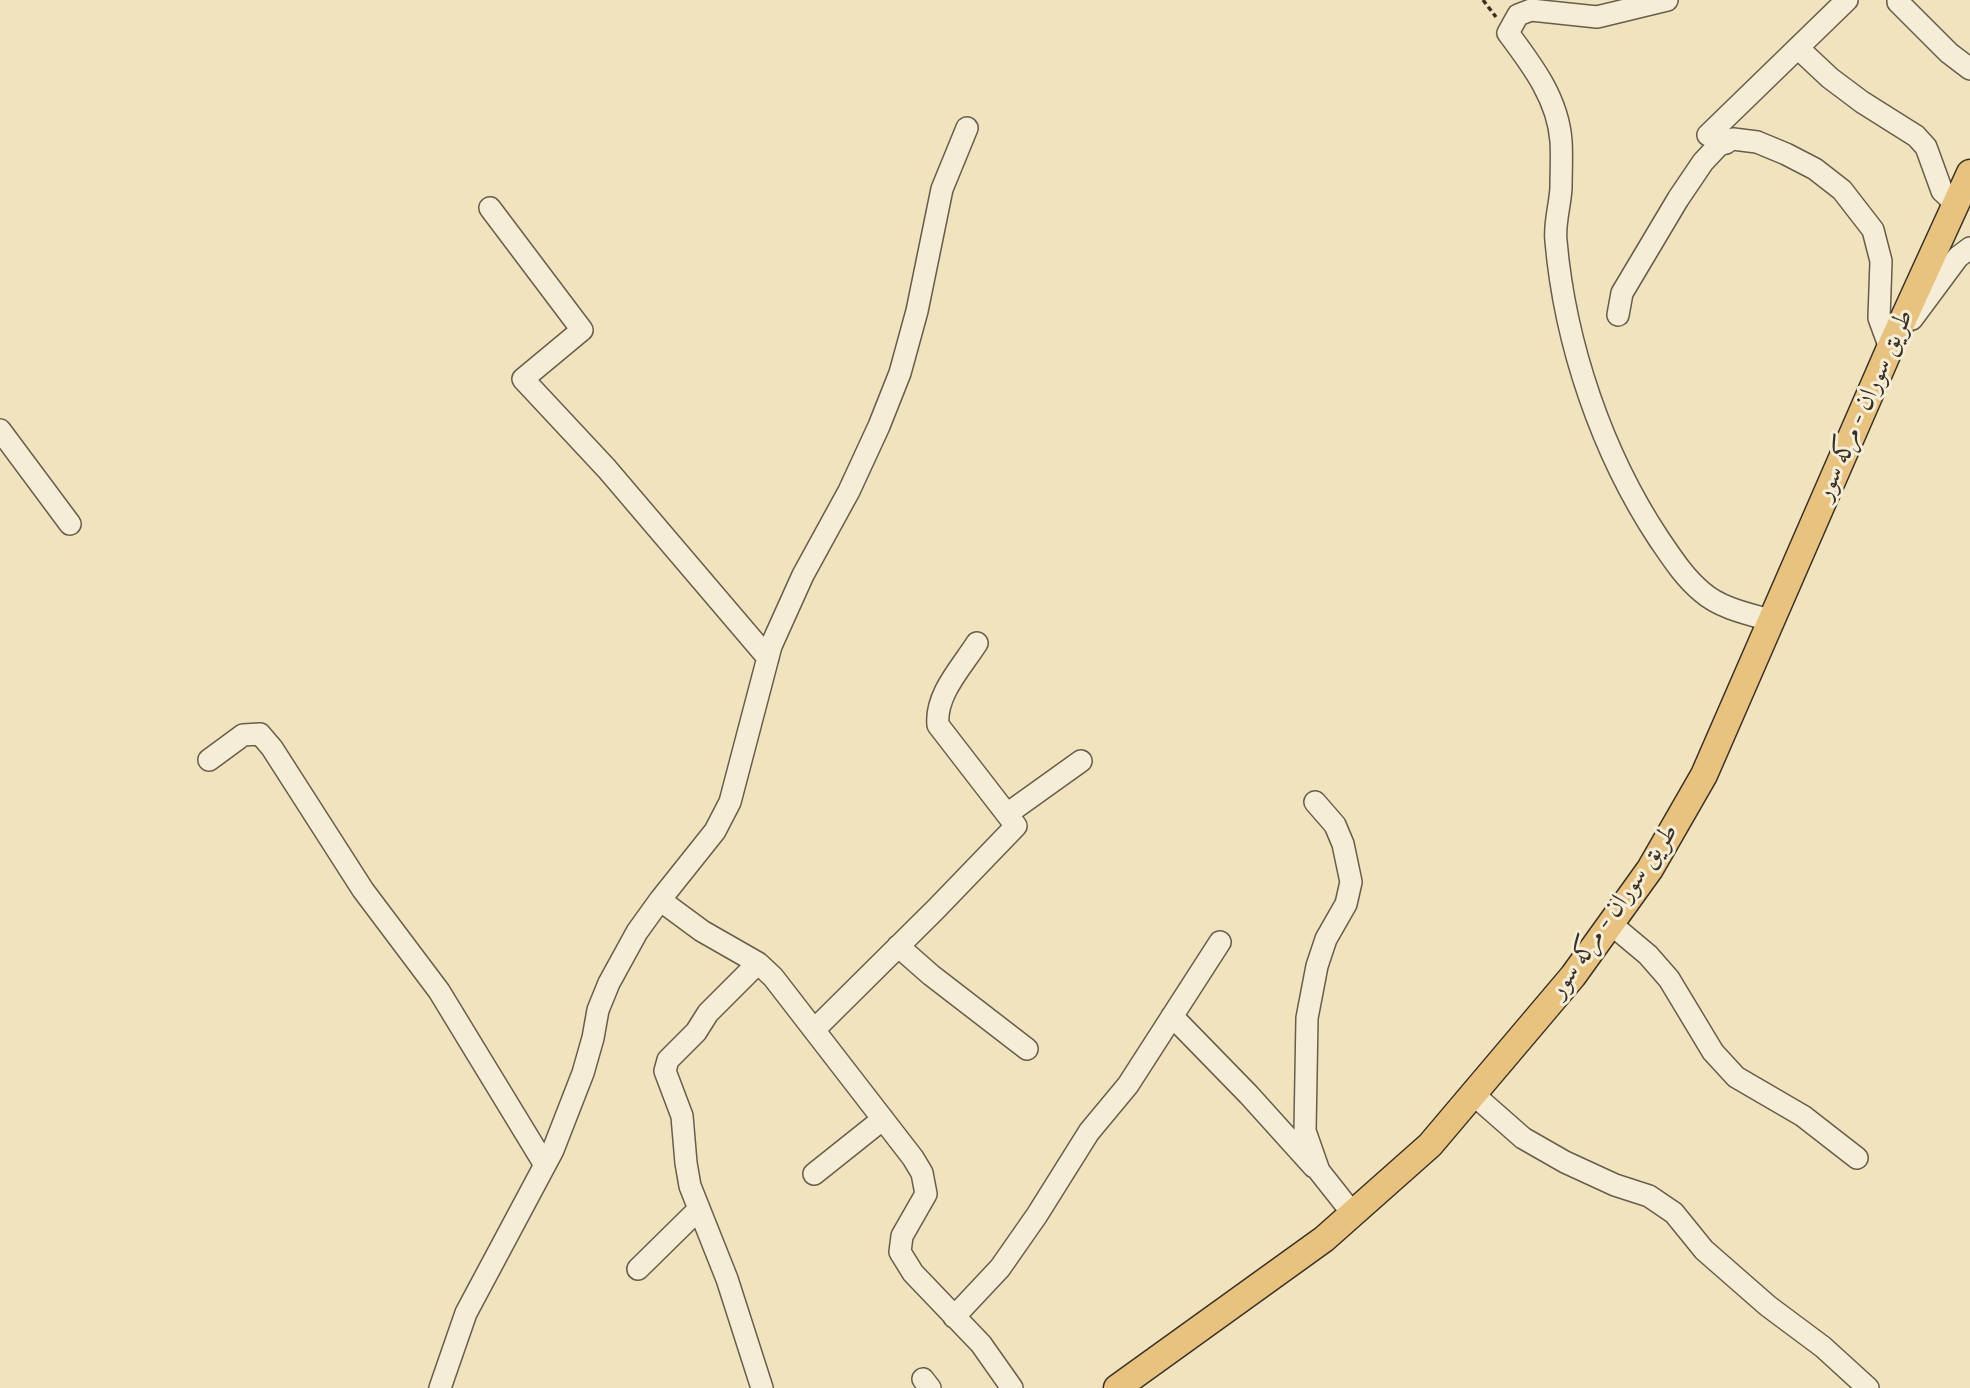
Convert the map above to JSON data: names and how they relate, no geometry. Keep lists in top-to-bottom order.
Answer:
{
  "streets": {
    "main road": ["طريق سوران - مركه سور"]
  }
}
